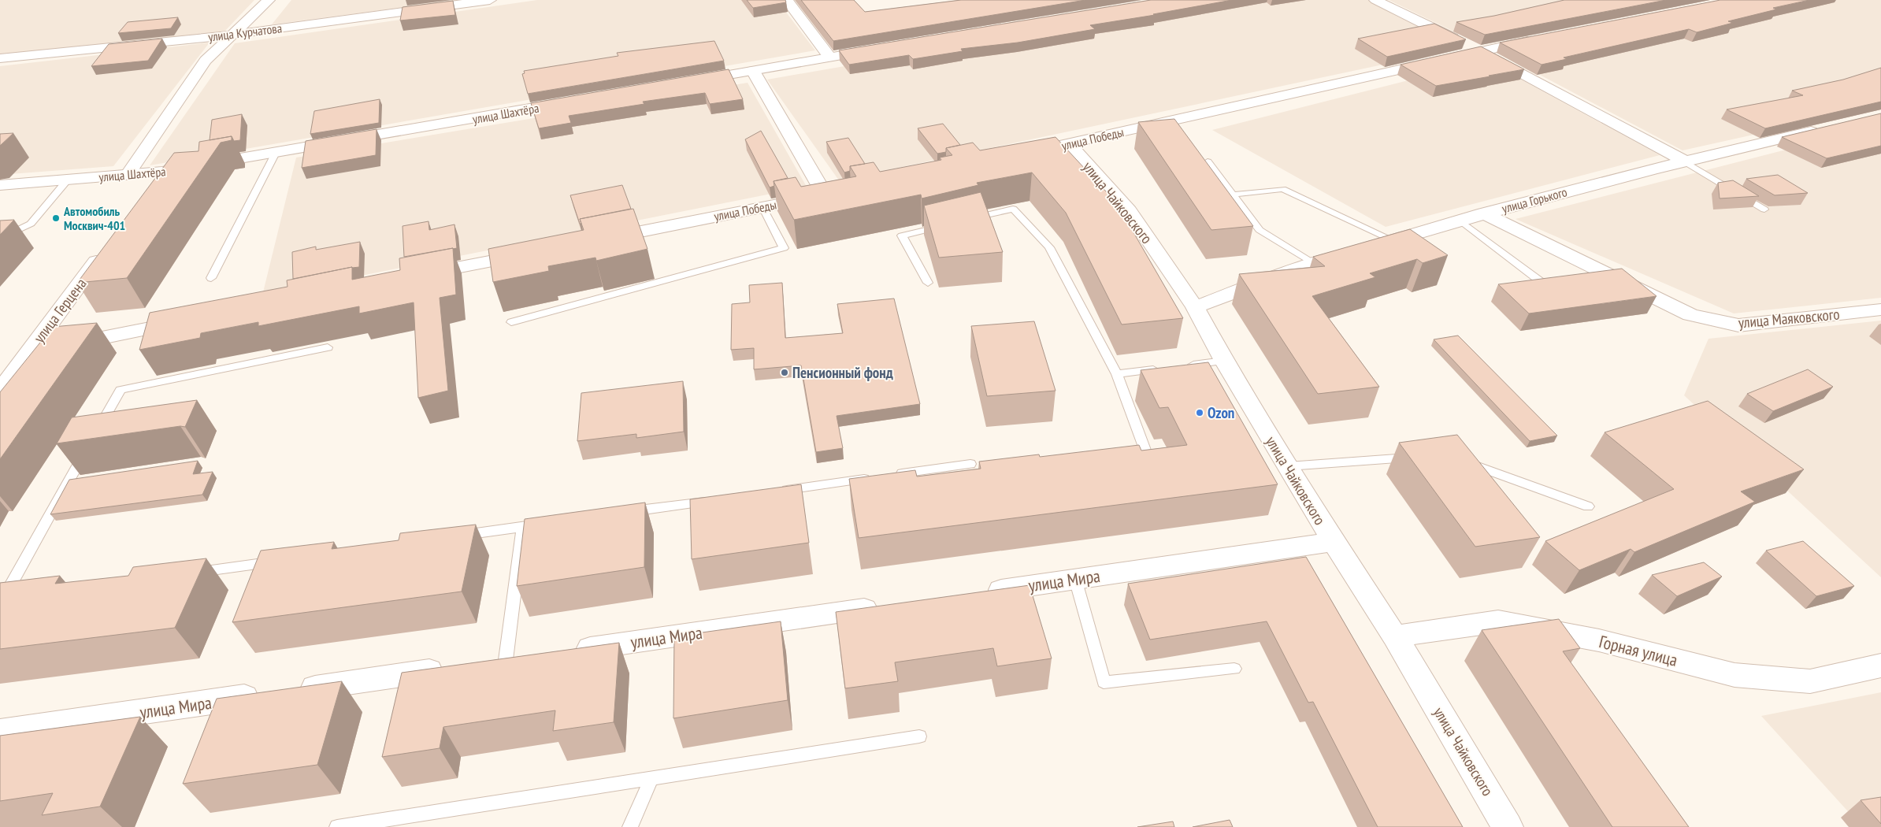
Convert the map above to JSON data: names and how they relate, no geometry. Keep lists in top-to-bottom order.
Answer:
{
  "streets": {
    "street": [
      "улица Курчатова",
      "улица Шахтёра",
      "улица Победы",
      "улица Горького",
      "улица Чайковского",
      "улица Герцена",
      "улица Маяковского",
      "улица Мира",
      "Горная улица"
    ]
  },
  "crossings": [
    ["улица Победы", "улица Чайковского"],
    ["улица Горького", "улица Чайковского"],
    ["улица Горького", "улица Маяковского"],
    ["улица Чайковского", "улица Мира"],
    ["улица Чайковского", "Горная улица"]
  ],
  "places": ["Автомобиль Москвич-401", "Пенсионный фонд", "Ozon"]
}
